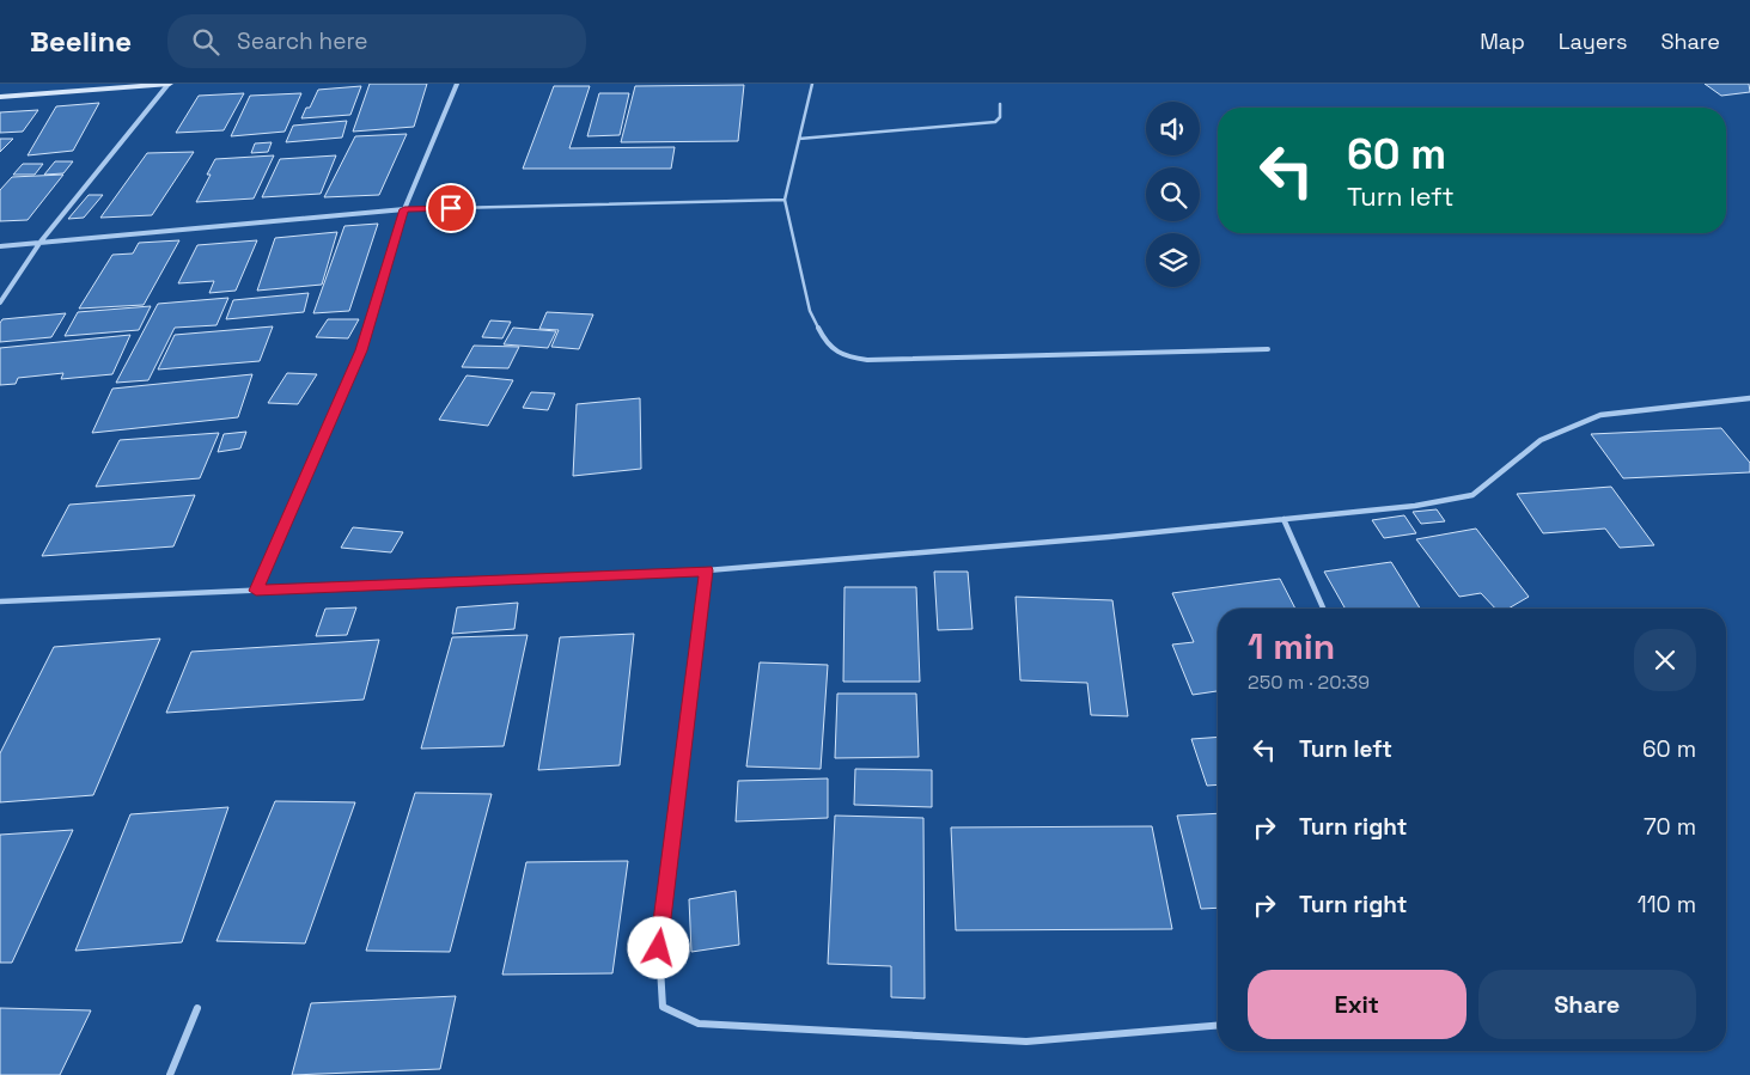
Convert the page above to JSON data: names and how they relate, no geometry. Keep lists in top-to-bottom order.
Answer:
{
  "page": {
    "header": "Beeline",
    "search": "Search here",
    "nav": ["Map", "Layers", "Share"],
    "turn": ["60 m", "Turn left"],
    "heading": ["1 min", "250 m · 20:39"],
    "list": [
      {
        "name": "Turn left",
        "value": "60 m"
      },
      {
        "name": "Turn right",
        "value": "70 m"
      },
      {
        "name": "Turn right",
        "value": "110 m"
      }
    ],
    "buttons": ["Exit", "Share"]
  }
}
